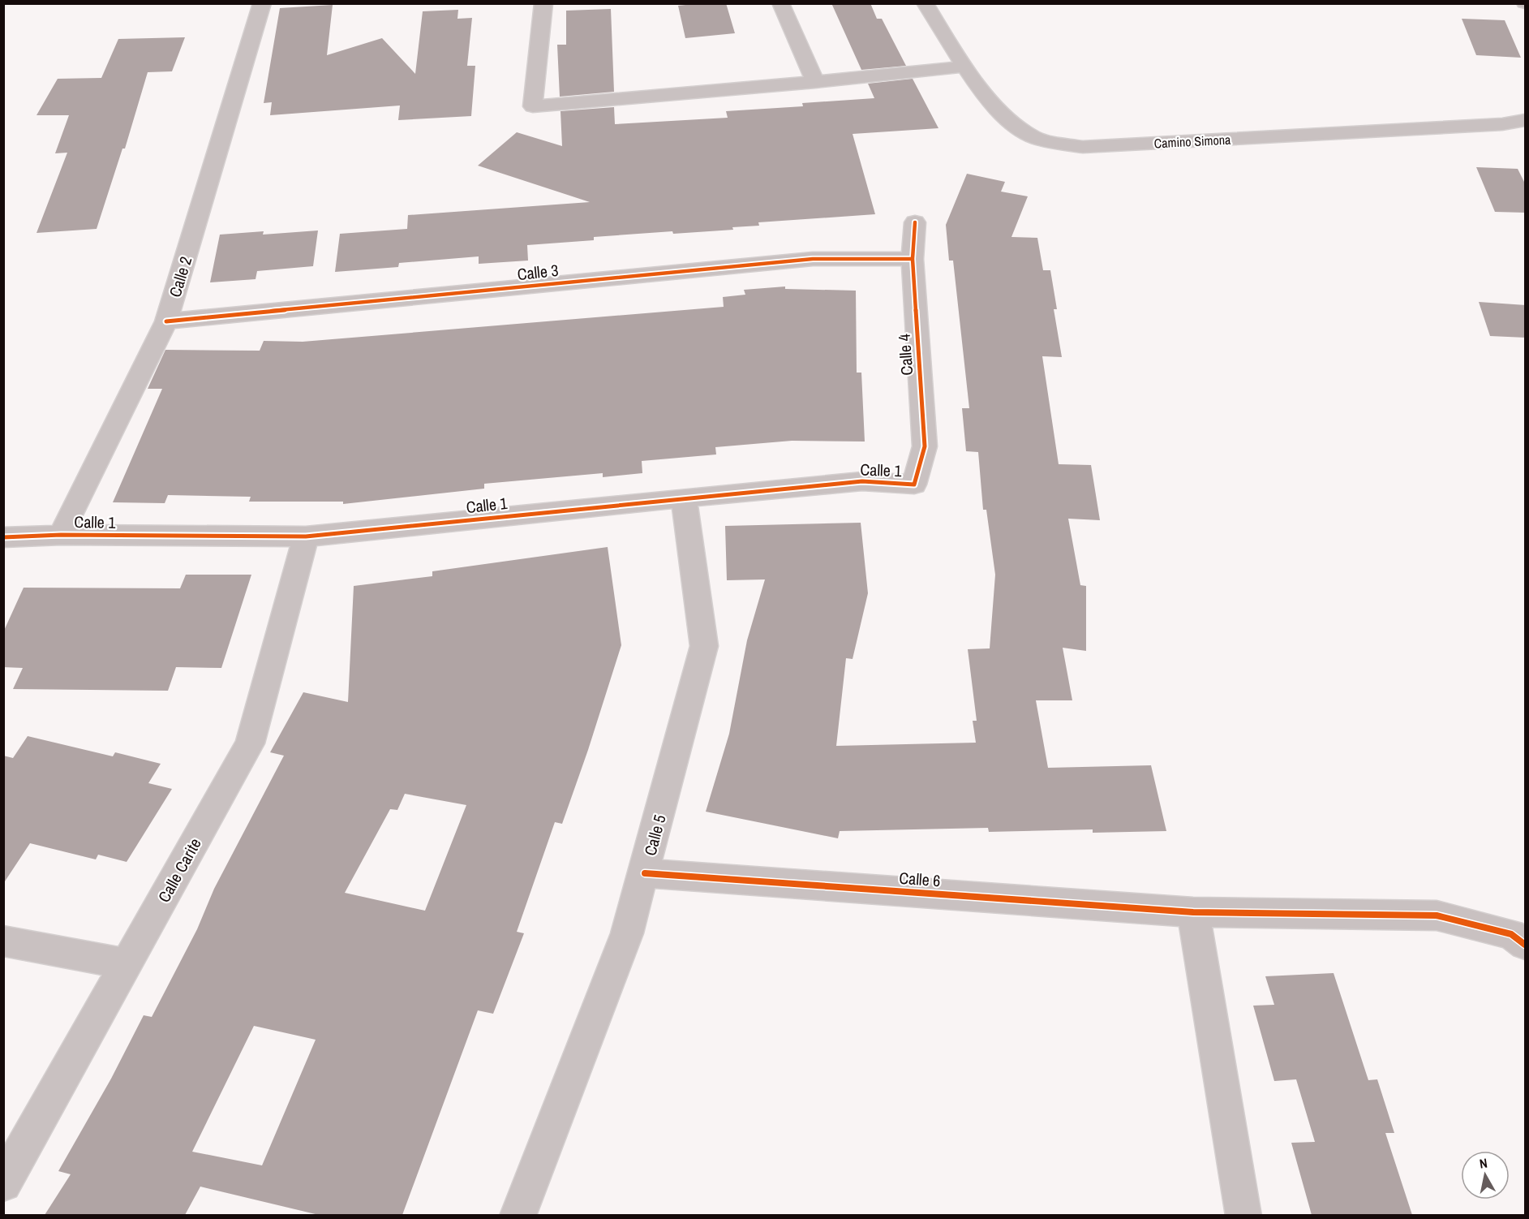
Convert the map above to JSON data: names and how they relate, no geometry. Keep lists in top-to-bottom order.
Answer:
{
  "streets": {
    "street": [
      "Camino Simona",
      "Calle 3",
      "Calle 2",
      "Calle 4",
      "Calle 1",
      "Calle 5",
      "Calle Carite",
      "Calle 6"
    ]
  },
  "crossings": [
    ["Calle 3", "Calle 2"],
    ["Calle 3", "Calle 4"],
    ["Calle 2", "Calle 1"],
    ["Calle 4", "Calle 1"],
    ["Calle 1", "Calle 5"],
    ["Calle 1", "Calle Carite"],
    ["Calle 5", "Calle 6"]
  ],
  "north": "top"
}
